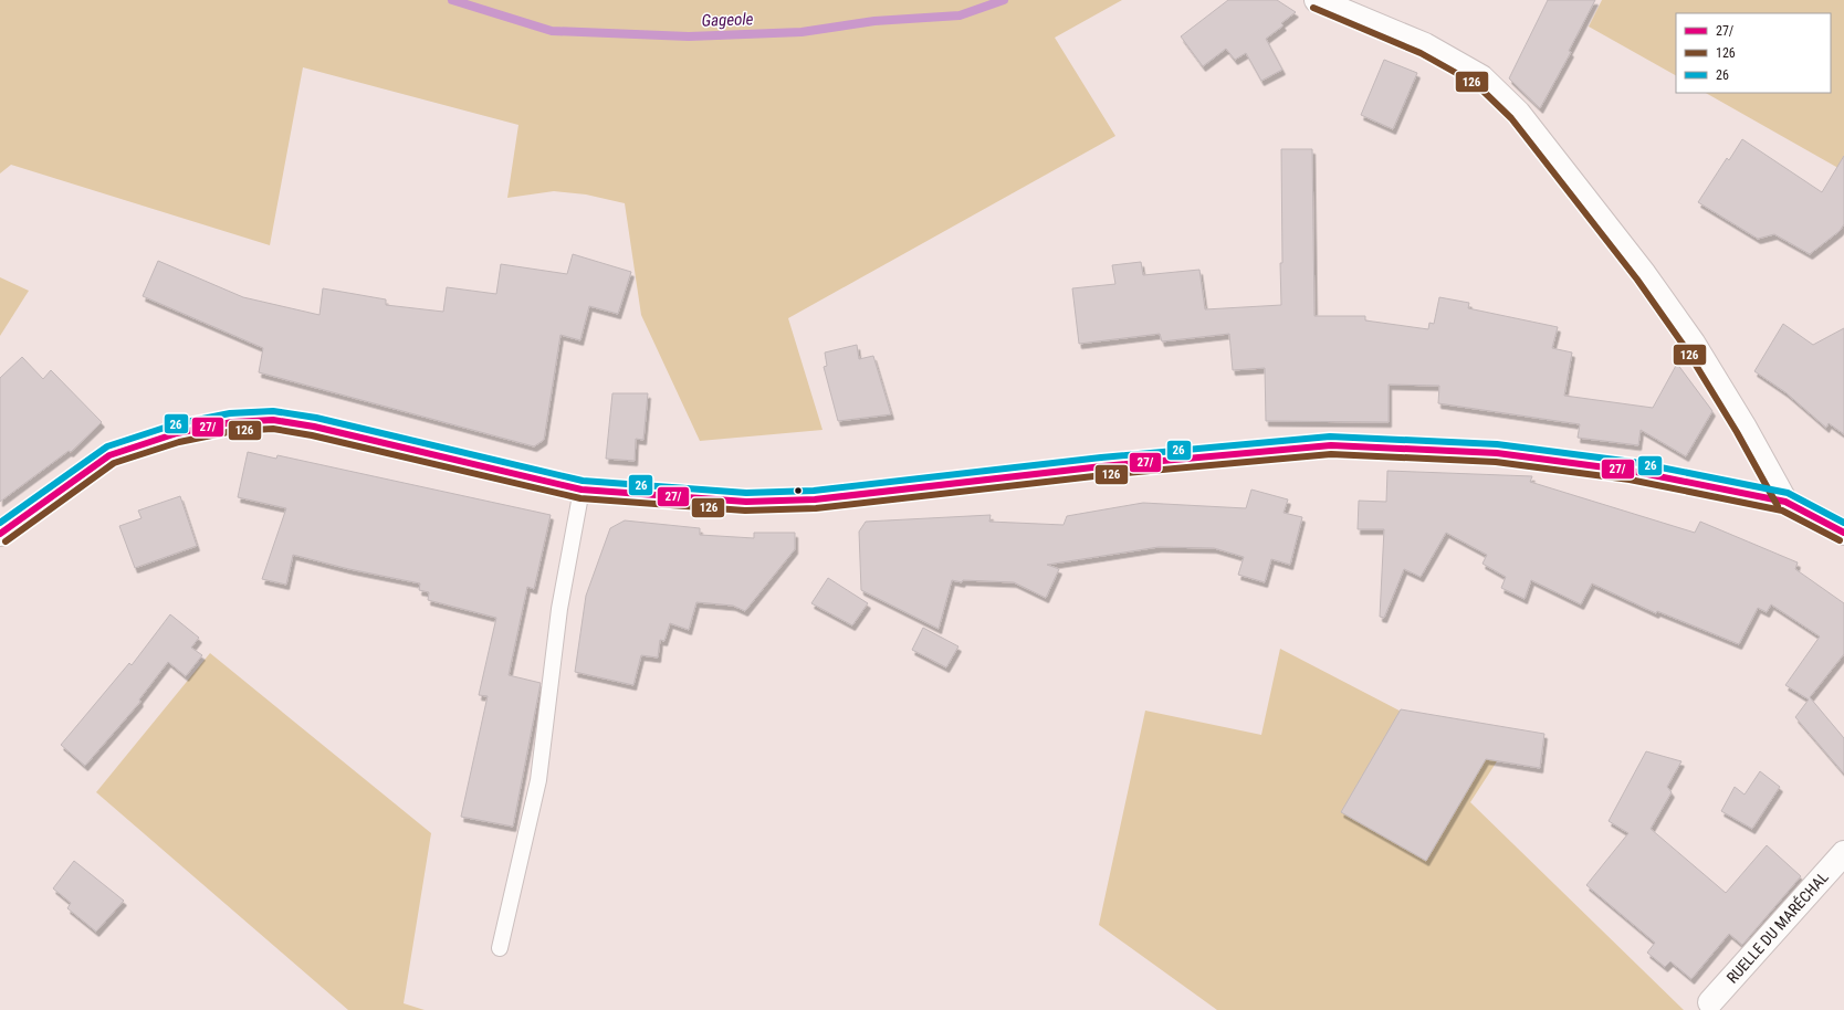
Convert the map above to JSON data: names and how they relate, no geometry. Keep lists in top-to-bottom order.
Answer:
{
  "streets": {
    "street": ["RUELLE DU MARÉCHAL"]
  },
  "water": ["Gageole"],
  "lines": ["transit line 126", "transit line 26", "transit line 27/"],
  "legend": ["27/", "126", "26"]
}
